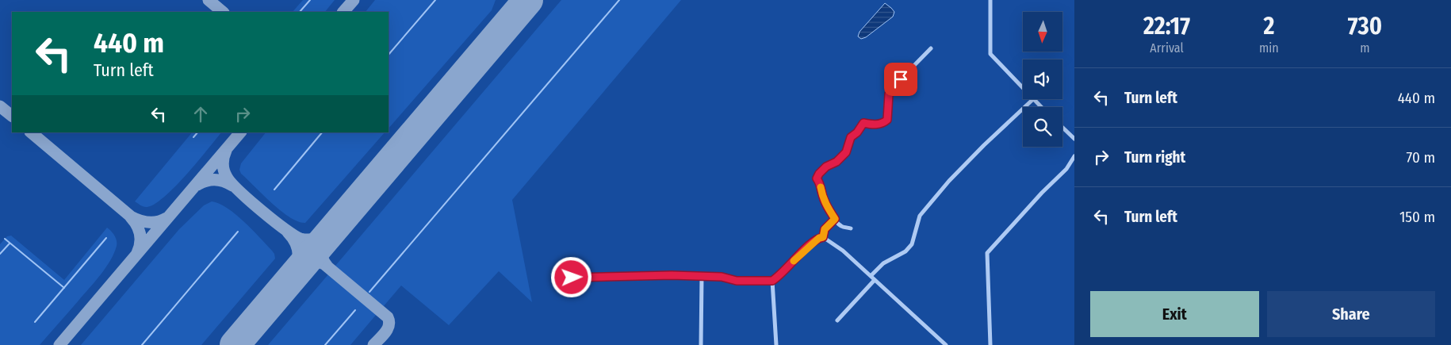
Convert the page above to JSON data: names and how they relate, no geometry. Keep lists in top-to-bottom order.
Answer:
{
  "north": "bottom",
  "page": {
    "eta": [
      "22:17",
      "Arrival",
      "2",
      "min",
      "730",
      "m"
    ],
    "turn": ["440 m", "Turn left"],
    "list": [
      {
        "name": "Turn left",
        "value": "440 m"
      },
      {
        "name": "Turn right",
        "value": "70 m"
      },
      {
        "name": "Turn left",
        "value": "150 m"
      }
    ],
    "buttons": ["Exit", "Share"]
  }
}
